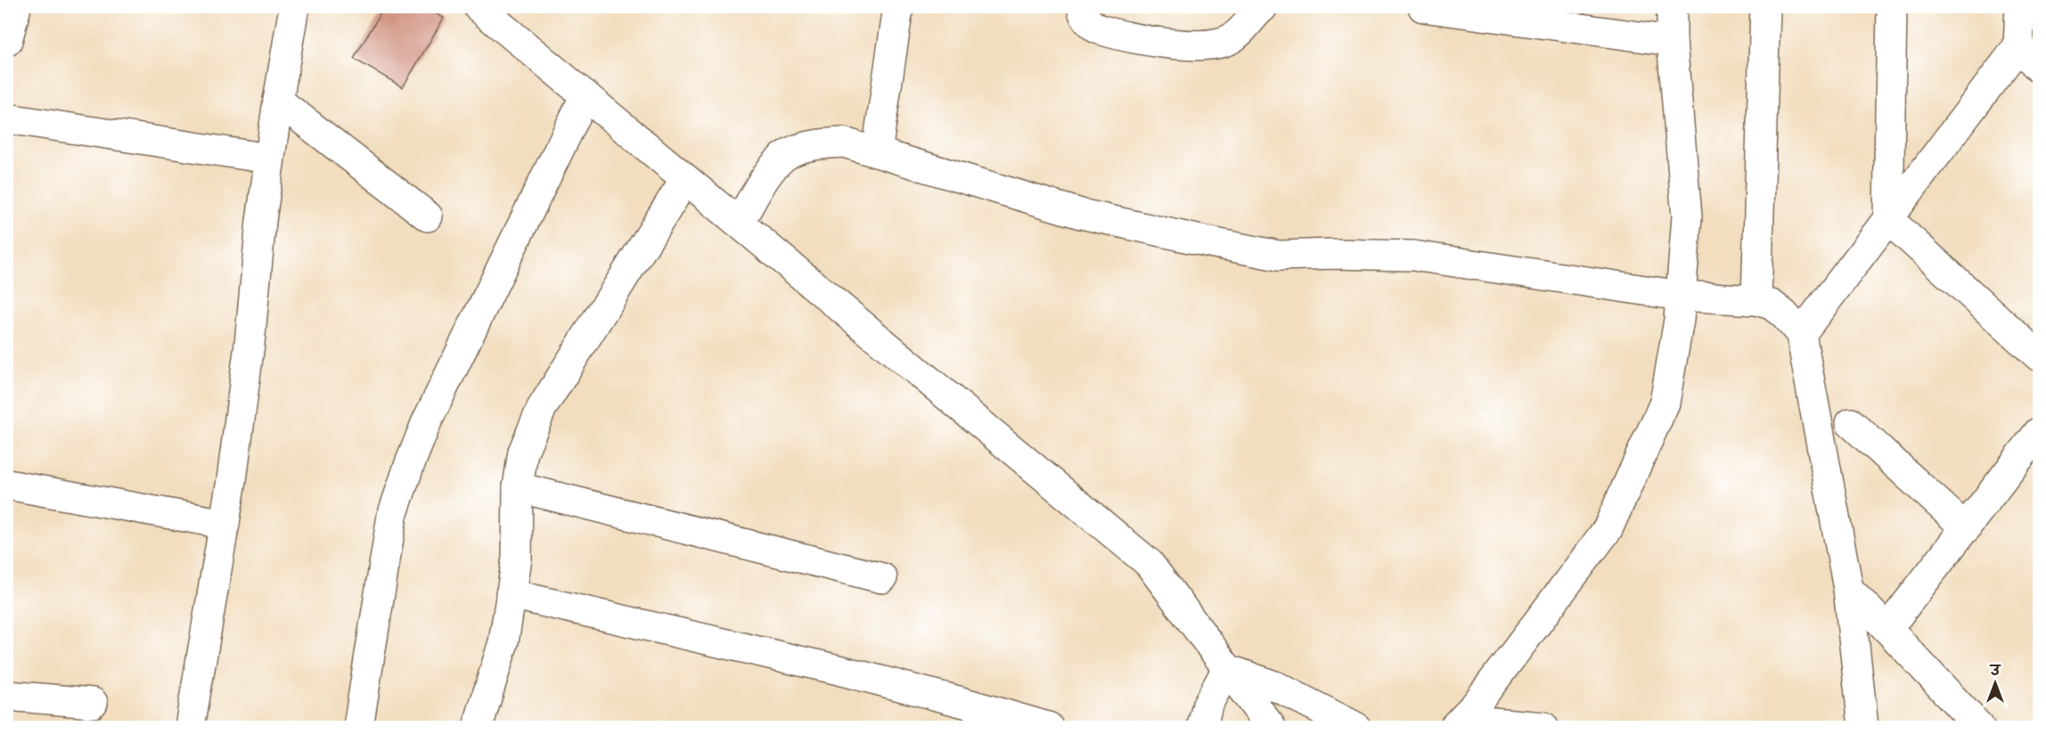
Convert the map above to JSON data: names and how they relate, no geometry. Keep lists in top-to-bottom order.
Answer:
{
  "north": "top"
}
